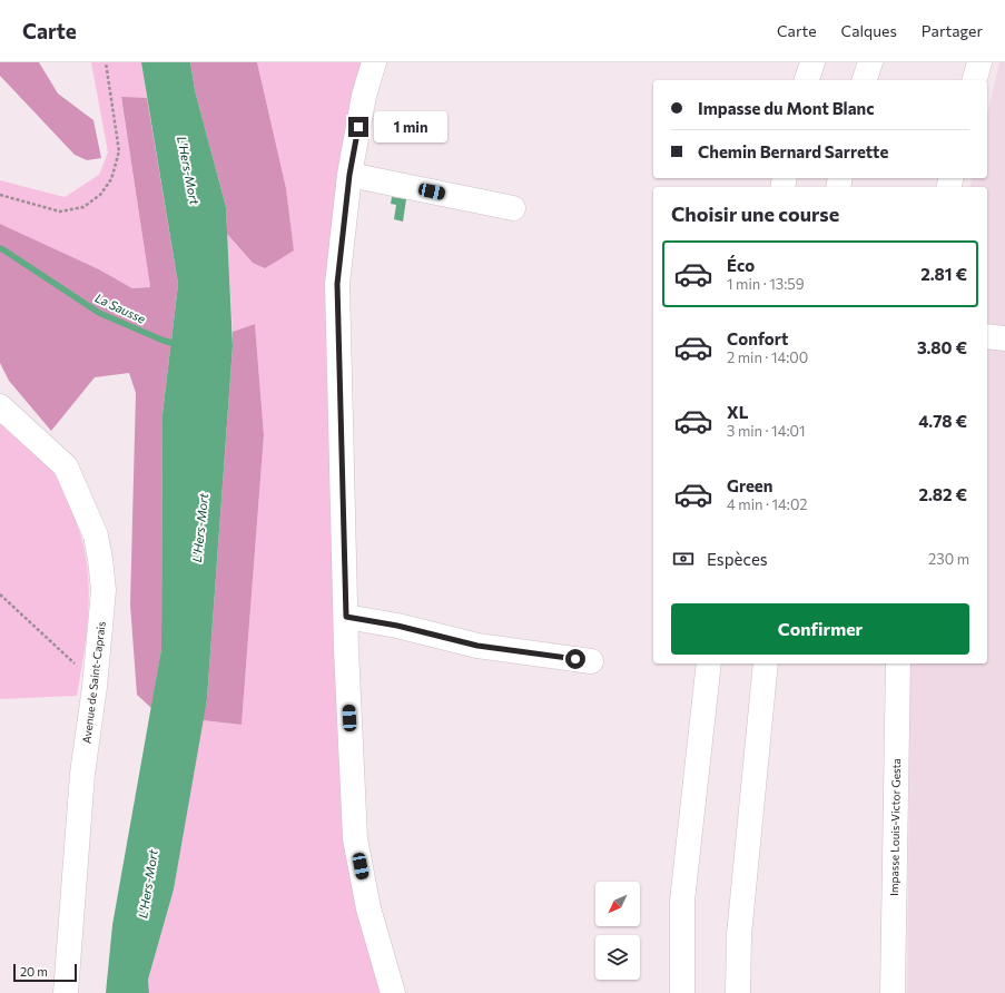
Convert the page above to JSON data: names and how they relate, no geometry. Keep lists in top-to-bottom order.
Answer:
{
  "streets": {
    "main road": ["Avenue de Saint-Caprais", "Impasse Louis-Victor Gesta"]
  },
  "water": ["L'Hers-Mort", "La Sausse"],
  "scale_bar": "20 m",
  "north": "bottom left",
  "page": {
    "header": "Carte",
    "nav": ["Carte", "Calques", "Partager"],
    "banner": ["Impasse du Mont Blanc", "Chemin Bernard Sarrette"],
    "bubble": "1 min",
    "heading": "Choisir une course",
    "list": [
      {
        "name": "Éco",
        "note": "1 min · 13:59",
        "value": "2.81 €"
      },
      {
        "name": "Confort",
        "note": "2 min · 14:00",
        "value": "3.80 €"
      },
      {
        "name": "XL",
        "note": "3 min · 14:01",
        "value": "4.78 €"
      },
      {
        "name": "Green",
        "note": "4 min · 14:02",
        "value": "2.82 €"
      }
    ],
    "pay": ["Espèces", "230 m"],
    "buttons": "Confirmer",
    "scale": "20 m"
  }
}
